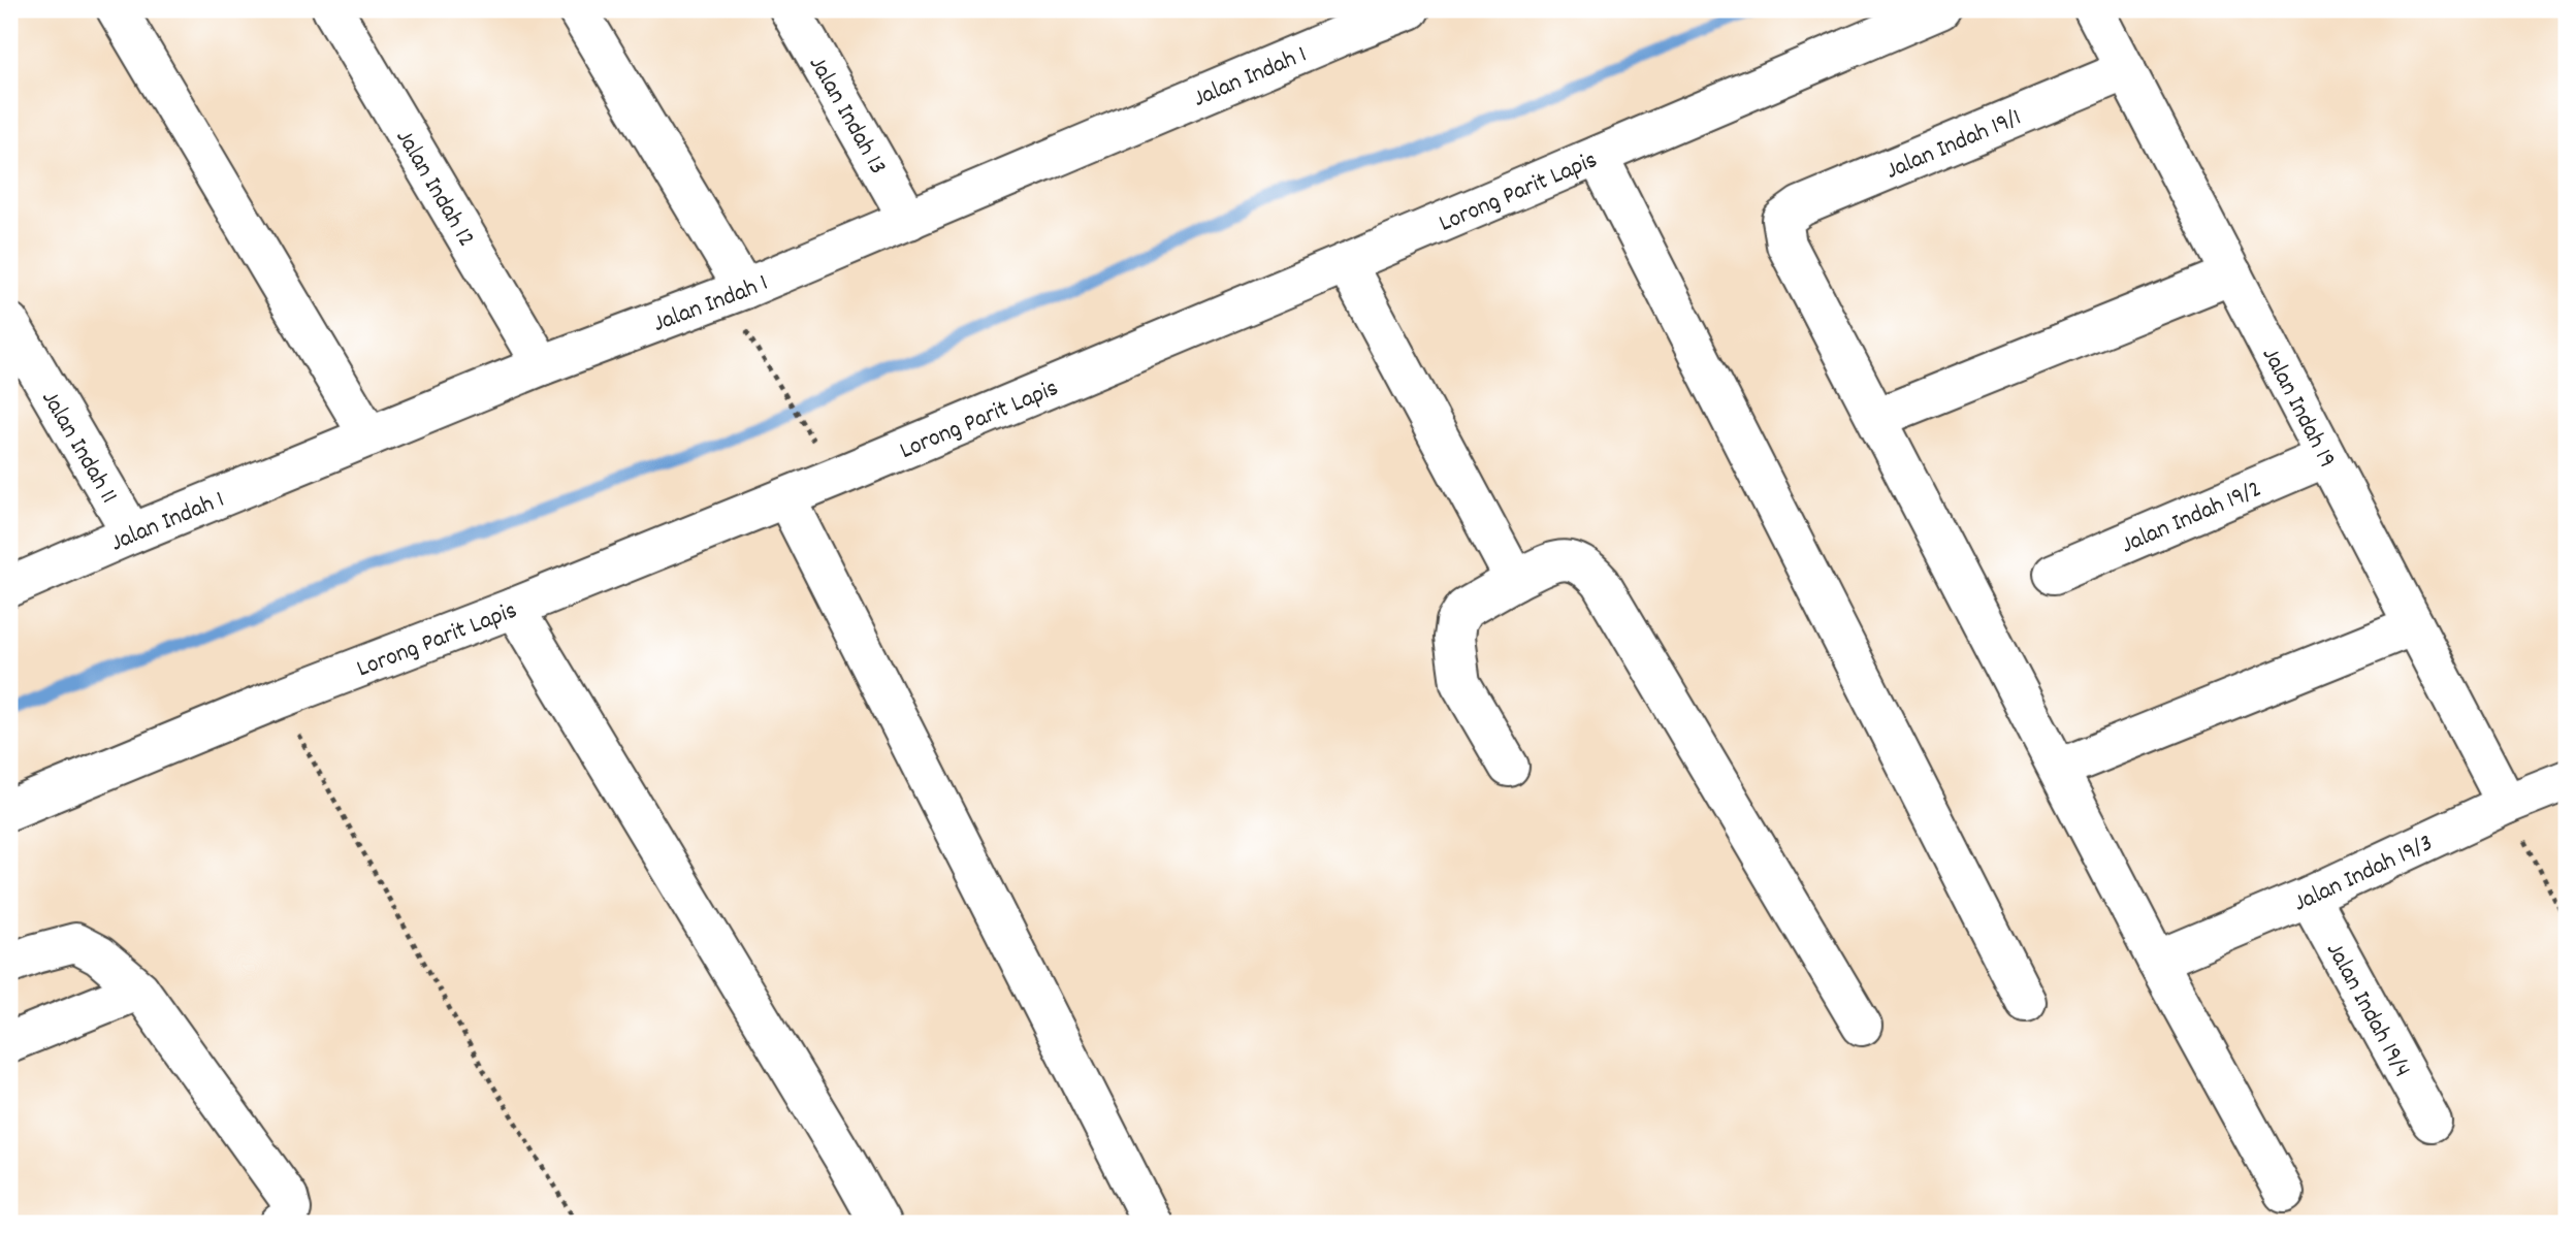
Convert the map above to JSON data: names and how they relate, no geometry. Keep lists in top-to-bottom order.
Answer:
{
  "streets": {
    "street": [
      "Jalan Indah 1",
      "Jalan Indah 13",
      "Jalan Indah 19/1",
      "Jalan Indah 12",
      "Lorong Parit Lapis",
      "Jalan Indah 19",
      "Jalan Indah 11",
      "Jalan Indah 19/2",
      "Jalan Indah 19/3",
      "Jalan Indah 19/4"
    ]
  },
  "crossings": [
    ["Jalan Indah 1", "Jalan Indah 13"],
    ["Jalan Indah 1", "Jalan Indah 12"],
    ["Jalan Indah 1", "Jalan Indah 11"],
    ["Jalan Indah 19/1", "Jalan Indah 19"],
    ["Jalan Indah 19", "Jalan Indah 19/2"],
    ["Jalan Indah 19", "Jalan Indah 19/3"],
    ["Jalan Indah 19/3", "Jalan Indah 19/4"]
  ]
}
